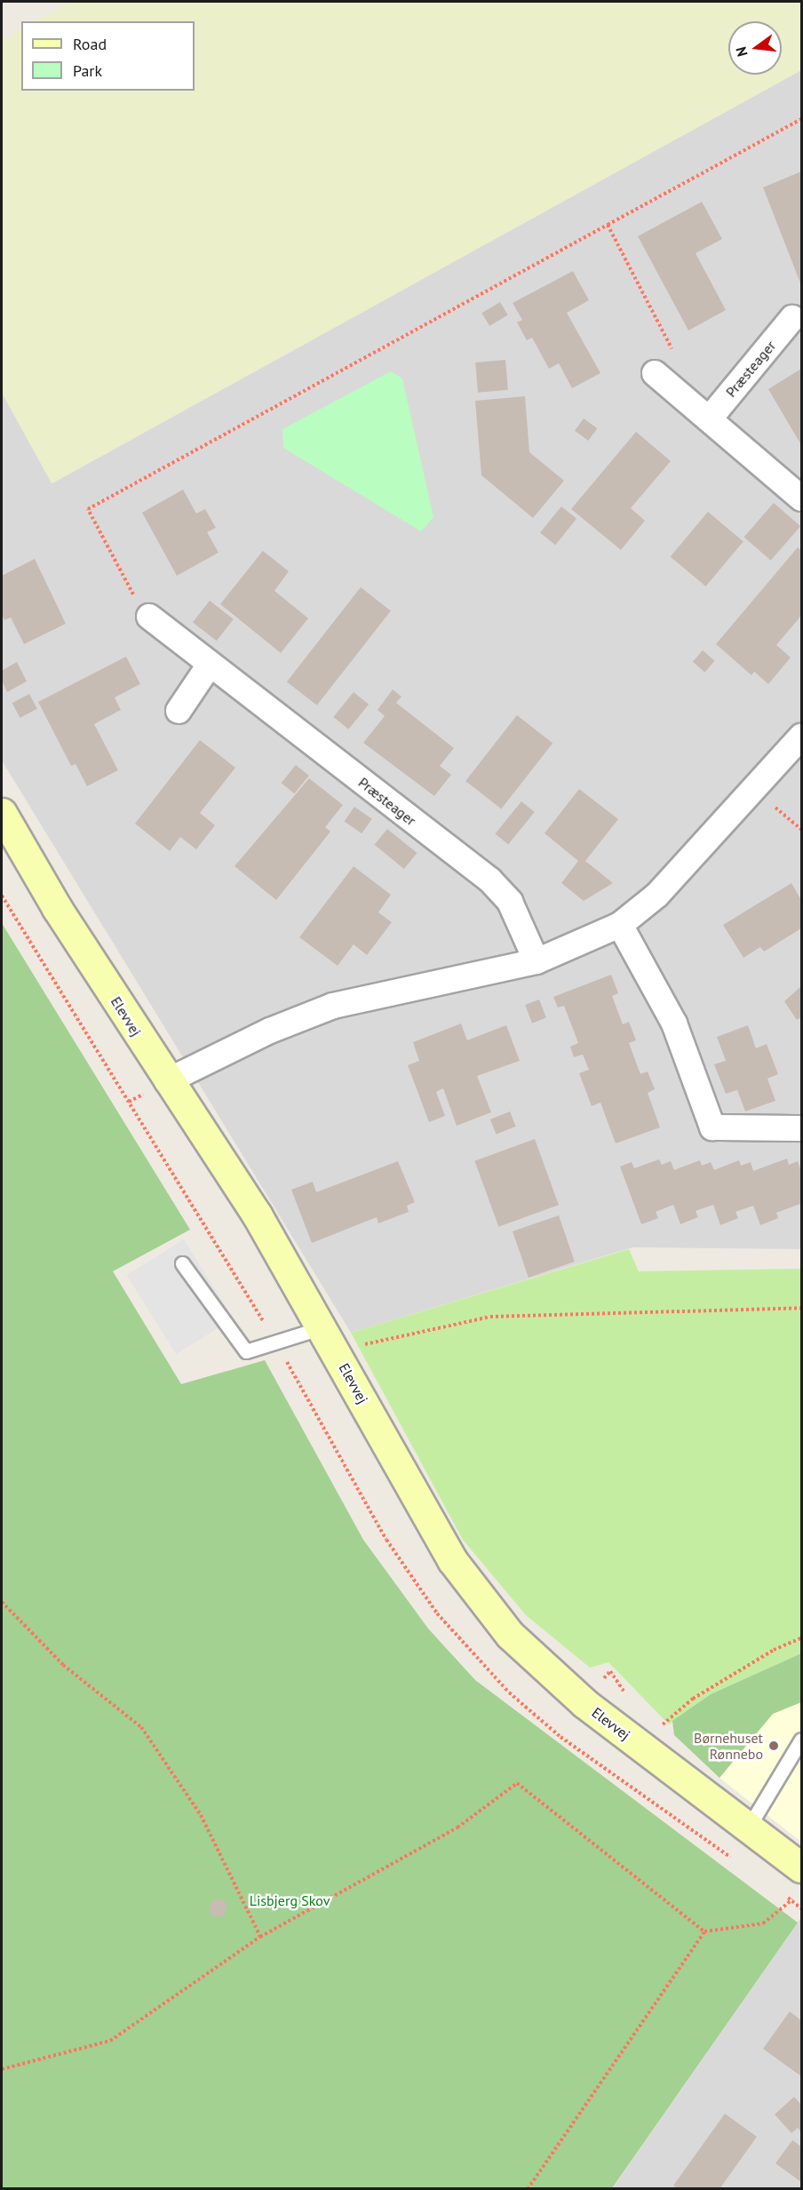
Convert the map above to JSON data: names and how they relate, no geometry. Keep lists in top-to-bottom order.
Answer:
{
  "streets": {
    "street": ["Præsteager", "Elevvej"]
  },
  "parks": ["Lisbjerg Skov"],
  "places": ["Børnehuset Rønnebo"],
  "legend": ["Road", "Park"],
  "north": "left"
}
